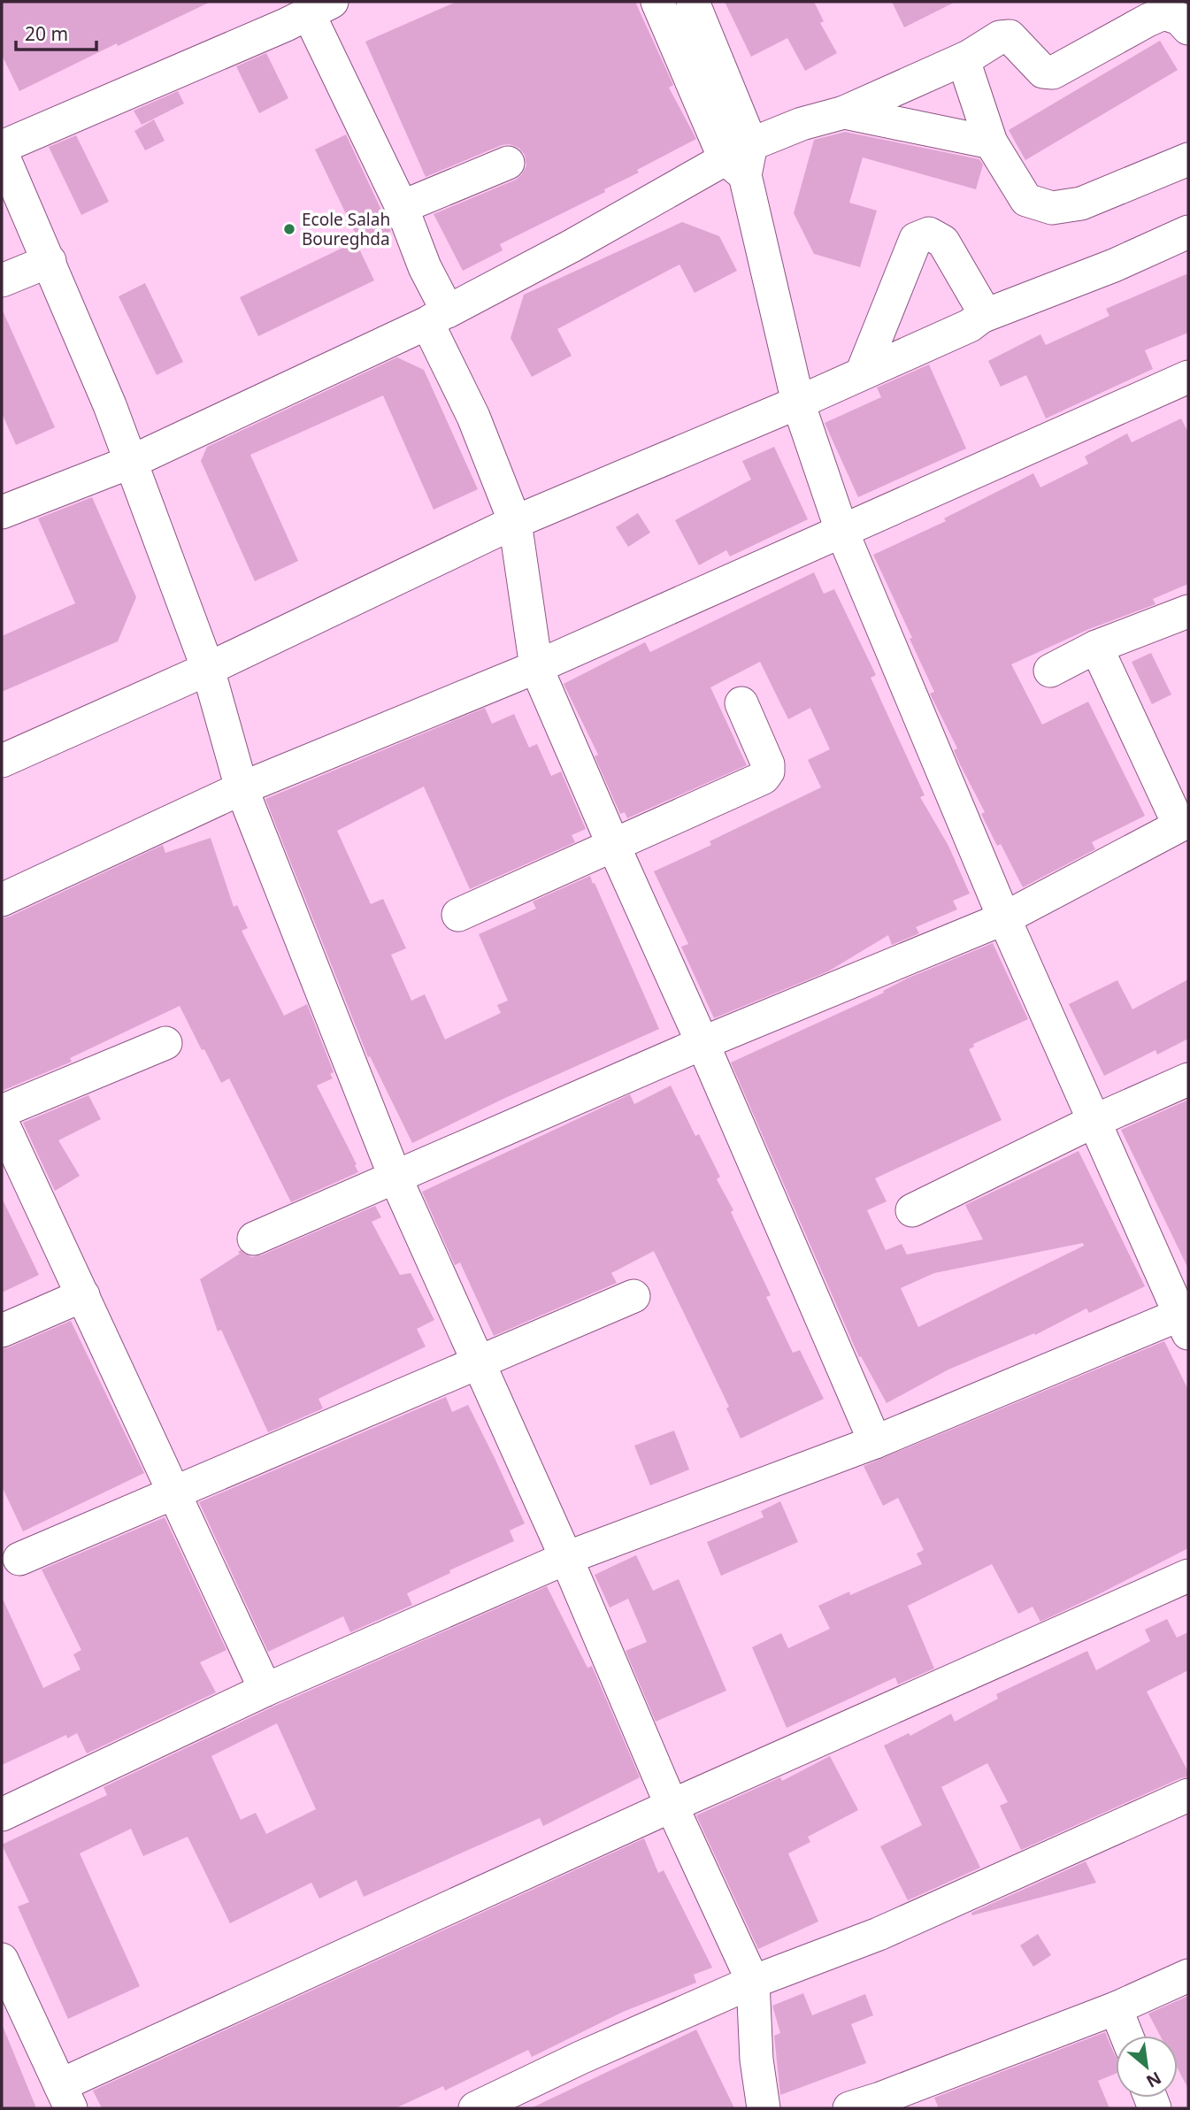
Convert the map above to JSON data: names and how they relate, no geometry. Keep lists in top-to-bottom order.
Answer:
{
  "places": ["Ecole Salah Boureghda"],
  "scale_bar": "20 m",
  "north": "bottom right"
}
